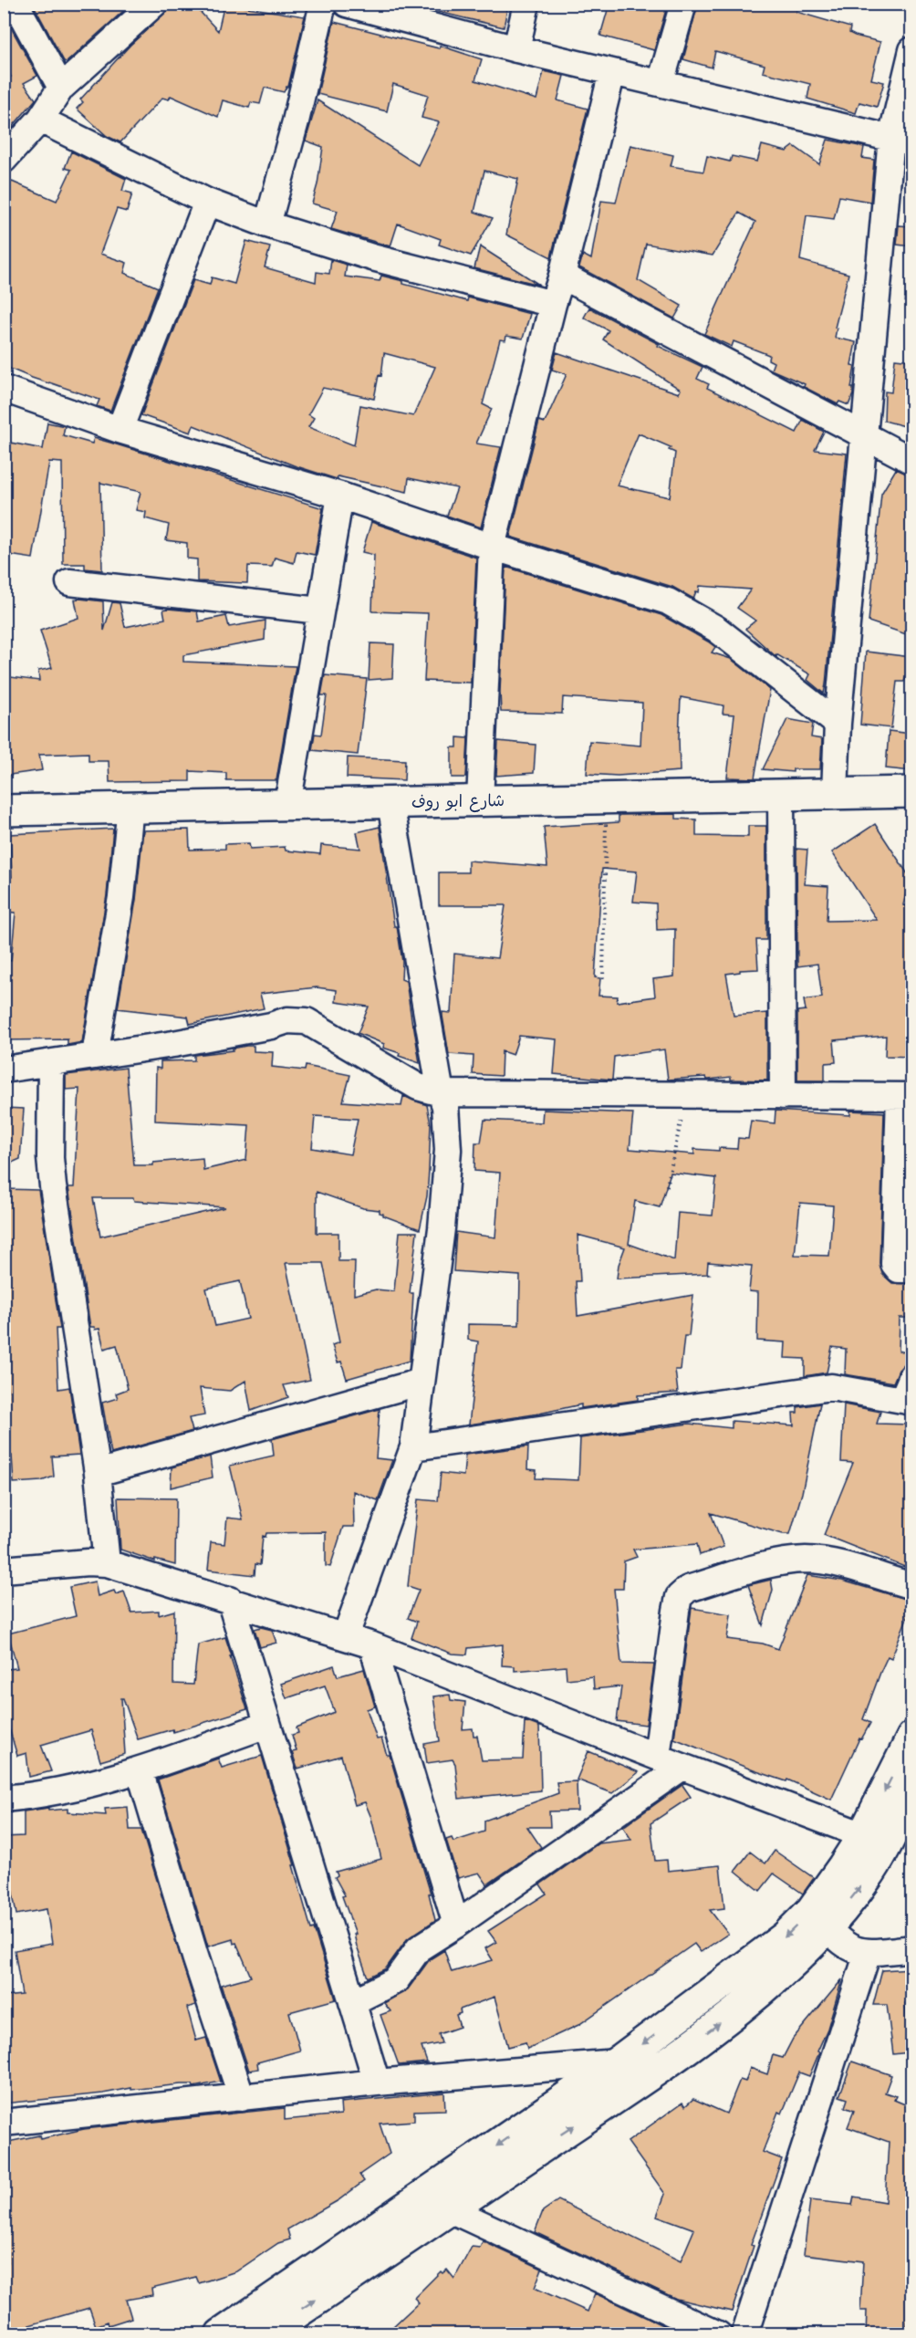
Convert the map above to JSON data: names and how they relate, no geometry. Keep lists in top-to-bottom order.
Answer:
{
  "streets": {
    "main road": ["شارع ابو روف"]
  }
}
